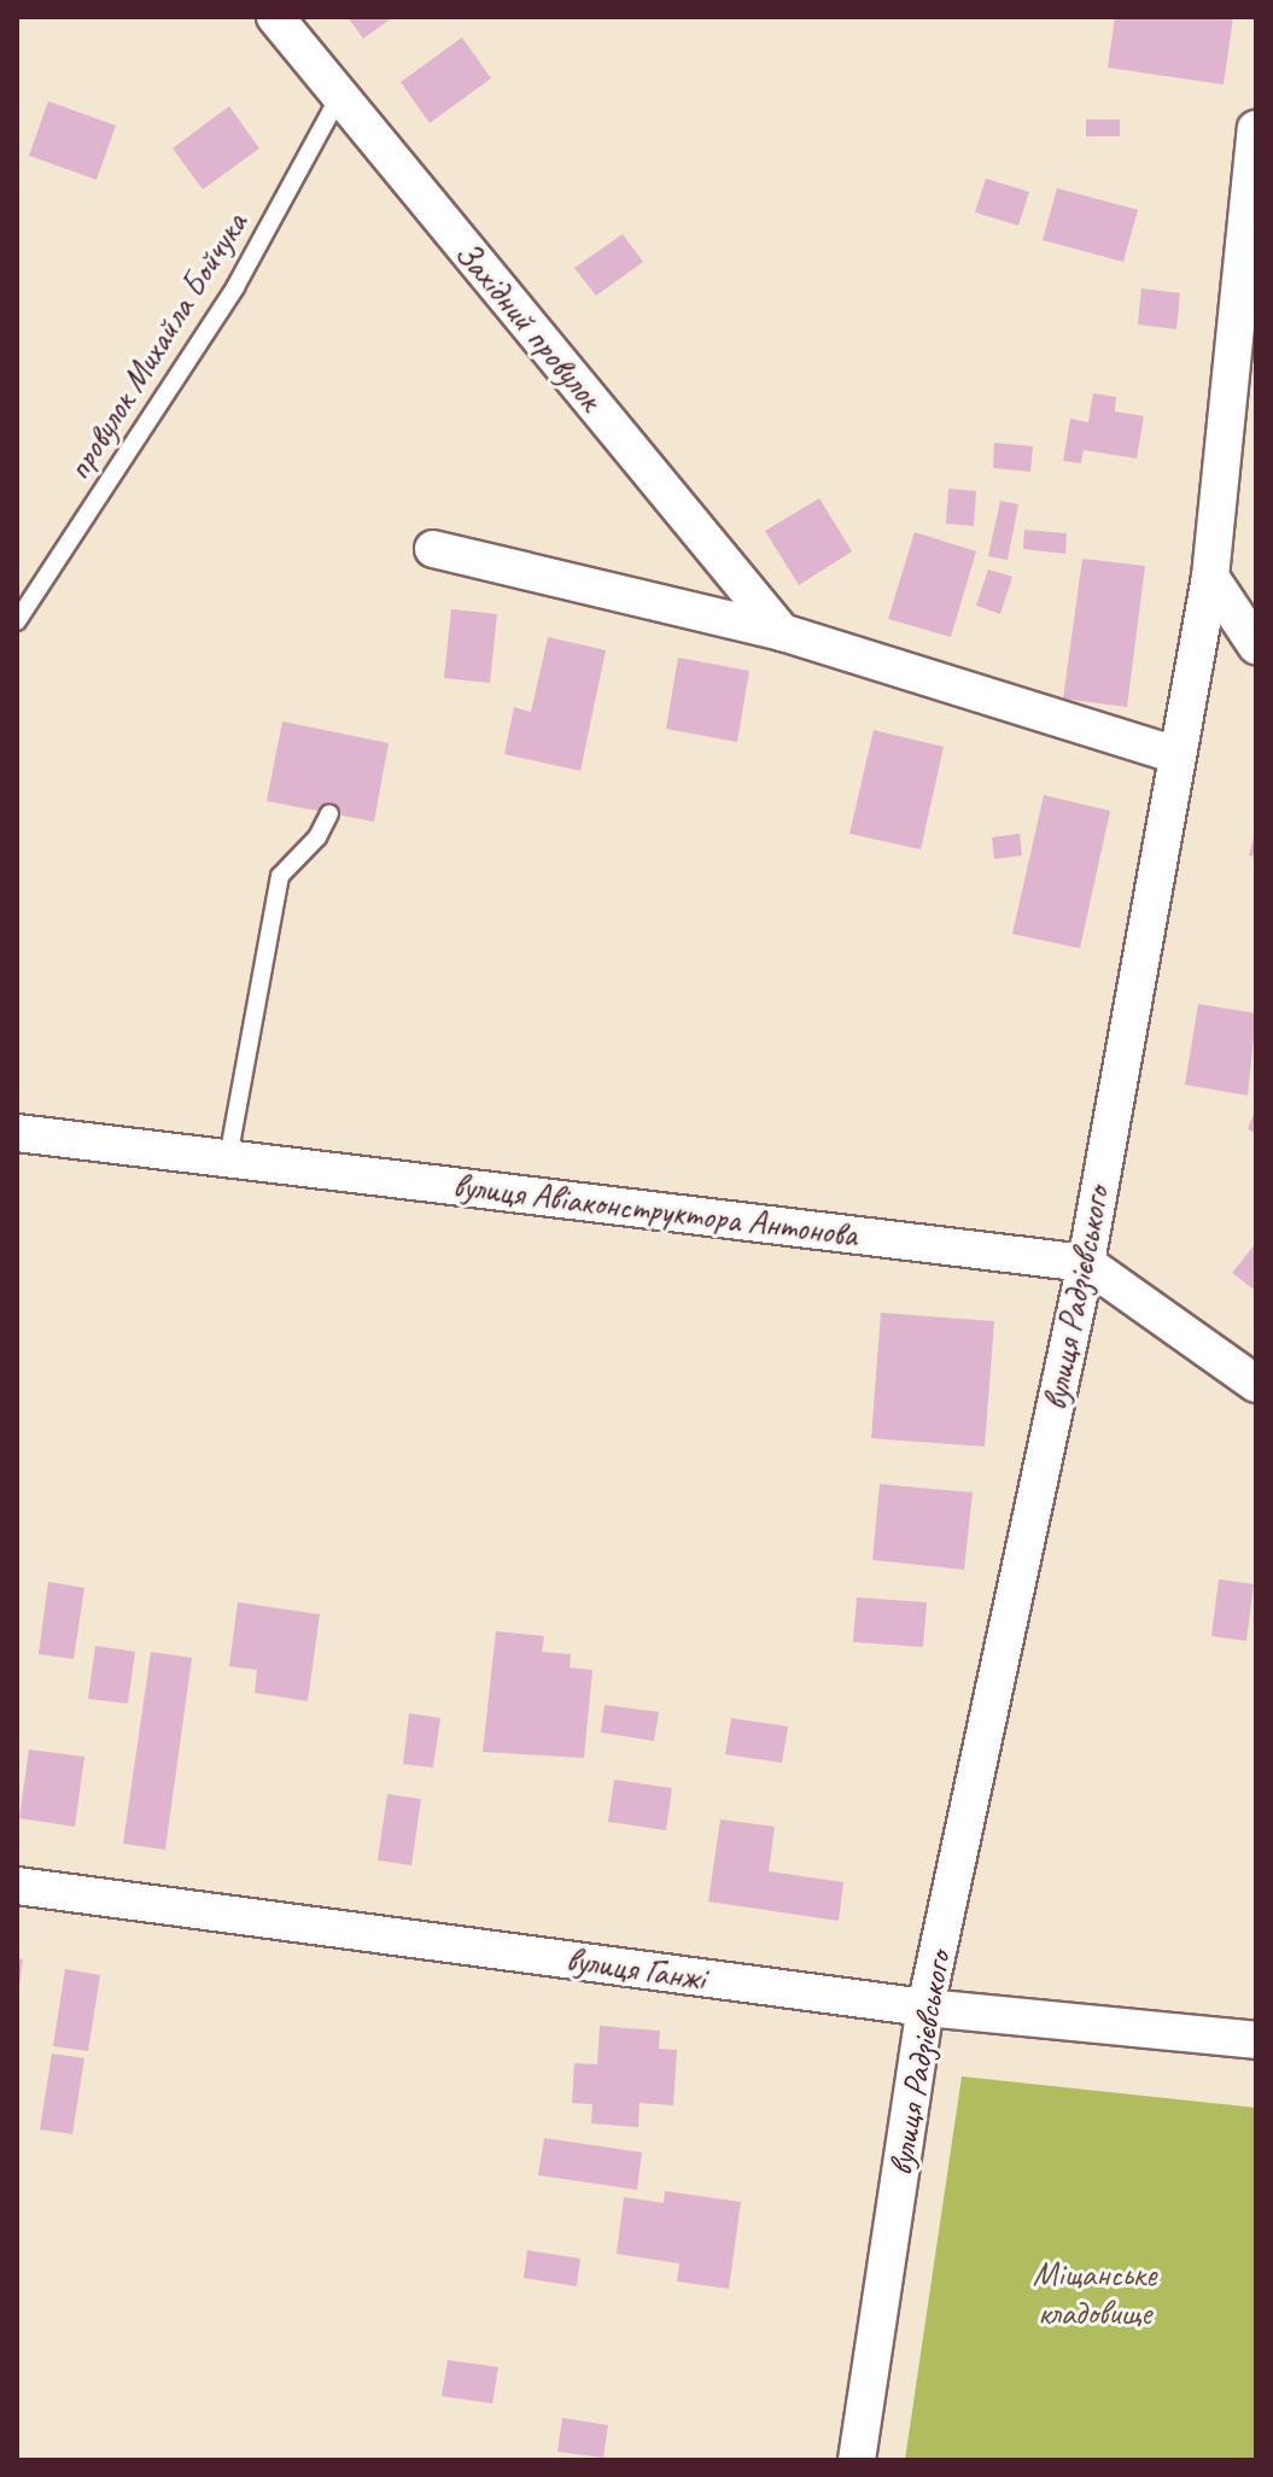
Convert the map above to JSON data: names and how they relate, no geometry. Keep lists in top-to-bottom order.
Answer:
{
  "streets": {
    "street": [
      "Західний провулок",
      "вулиця Авіаконструктора Антонова",
      "вулиця Радзієвського",
      "вулиця Ганжі"
    ],
    "lane": ["провулок Михайла Бойчука"]
  },
  "crossings": [
    ["Західний провулок", "провулок Михайла Бойчука"],
    ["вулиця Авіаконструктора Антонова", "вулиця Радзієвського"],
    ["вулиця Радзієвського", "вулиця Ганжі"]
  ],
  "parks": ["Міщанське кладовище"]
}
